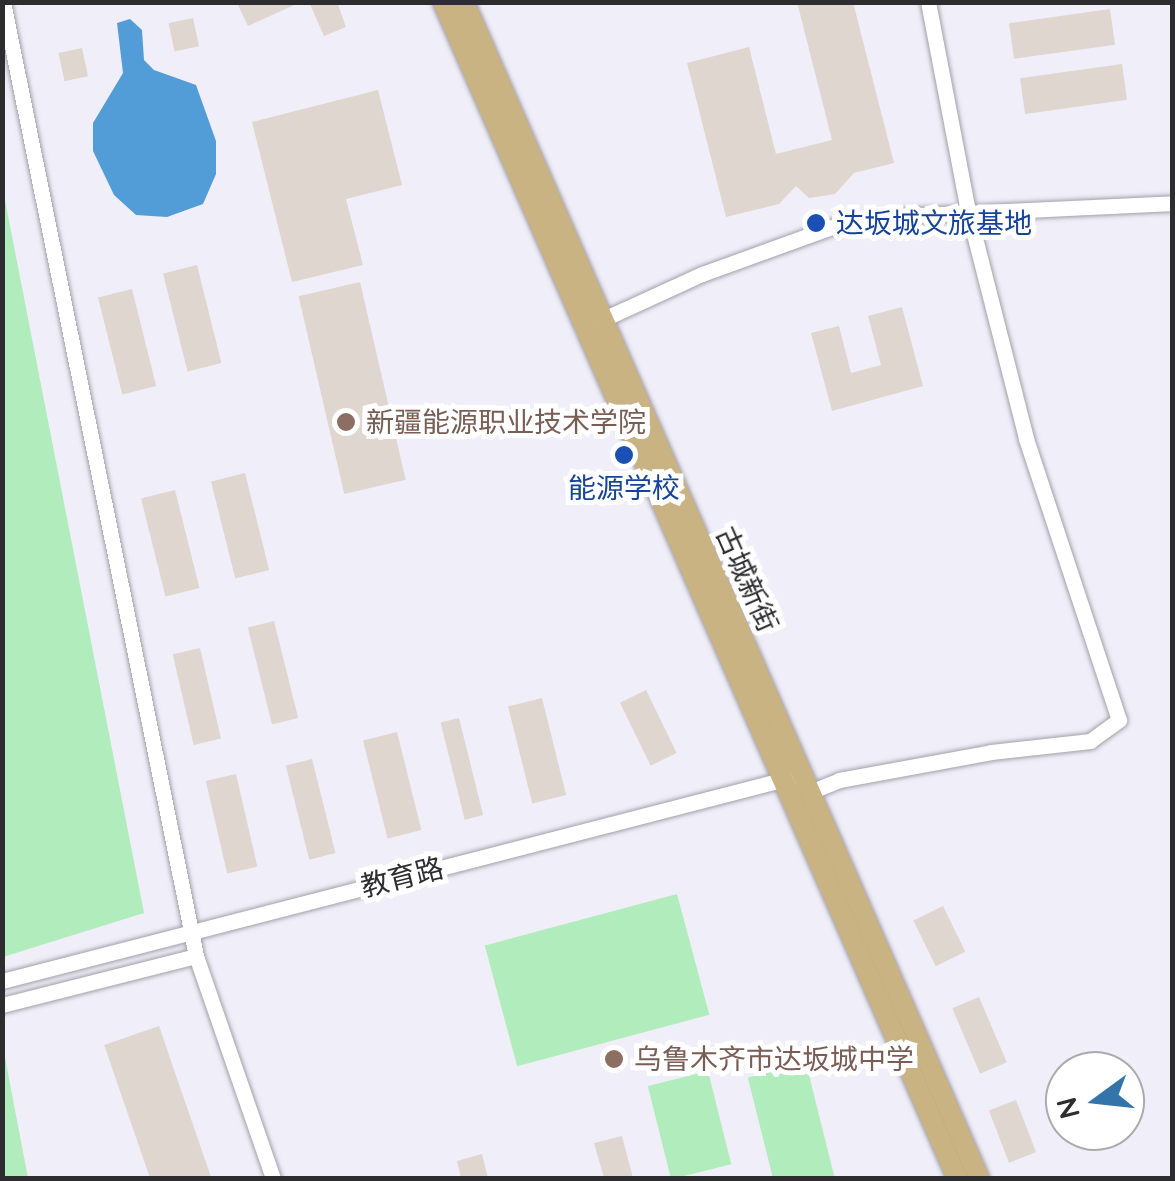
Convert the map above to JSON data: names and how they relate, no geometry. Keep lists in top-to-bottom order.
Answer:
{
  "streets": {
    "main road": ["古城新街"],
    "street": ["教育路"]
  },
  "crossings": [
    ["古城新街", "教育路"]
  ],
  "places": [
    "达坂城文旅基地",
    "新疆能源职业技术学院",
    "能源学校",
    "乌鲁木齐市达坂城中学"
  ],
  "north": "left"
}
